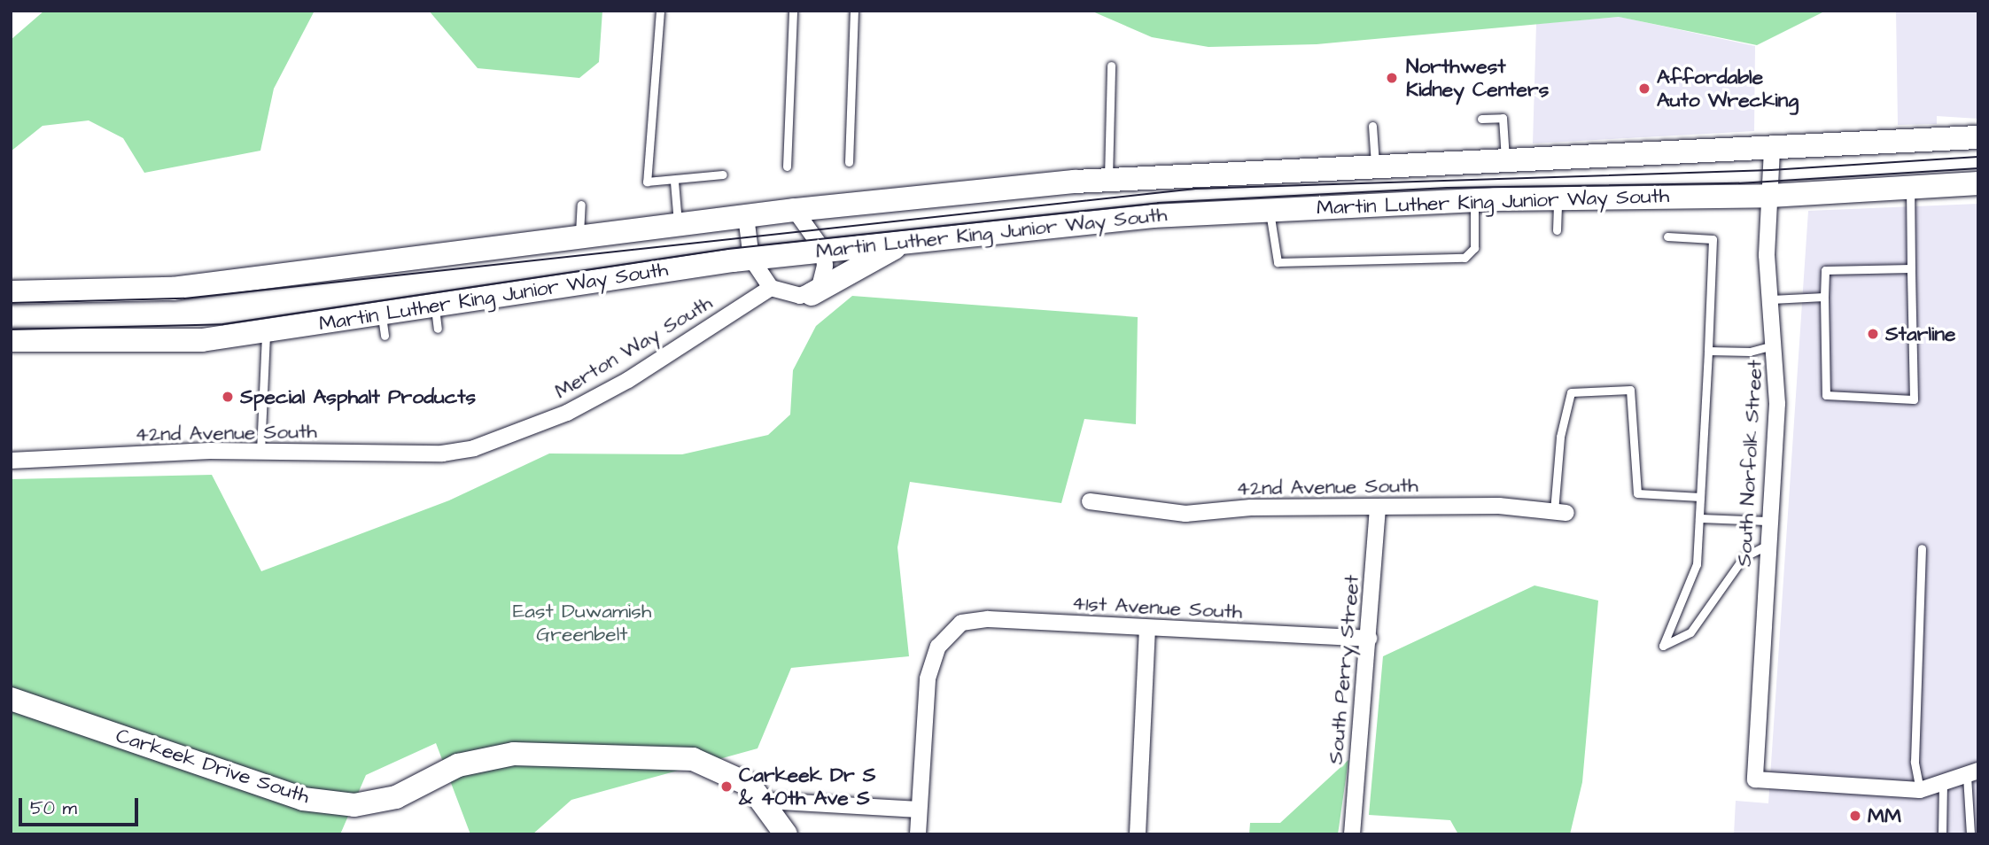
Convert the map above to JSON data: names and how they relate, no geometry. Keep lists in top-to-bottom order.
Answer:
{
  "streets": {
    "main road": ["Martin Luther King Junior Way South", "Carkeek Drive South"],
    "street": [
      "Merton Way South",
      "42nd Avenue South",
      "South Norfolk Street",
      "41st Avenue South",
      "South Perry Street"
    ]
  },
  "crossings": [
    ["Martin Luther King Junior Way South", "South Norfolk Street"],
    ["Merton Way South", "42nd Avenue South"],
    ["42nd Avenue South", "South Perry Street"],
    ["41st Avenue South", "South Perry Street"]
  ],
  "parks": ["East Duwamish Greenbelt"],
  "places": [
    "Northwest Kidney Centers",
    "Affordable Auto Wrecking",
    "Starline",
    "Special Asphalt Products",
    "Carkeek Dr S & 40th Ave S",
    "MM"
  ],
  "scale_bar": "50 m"
}
